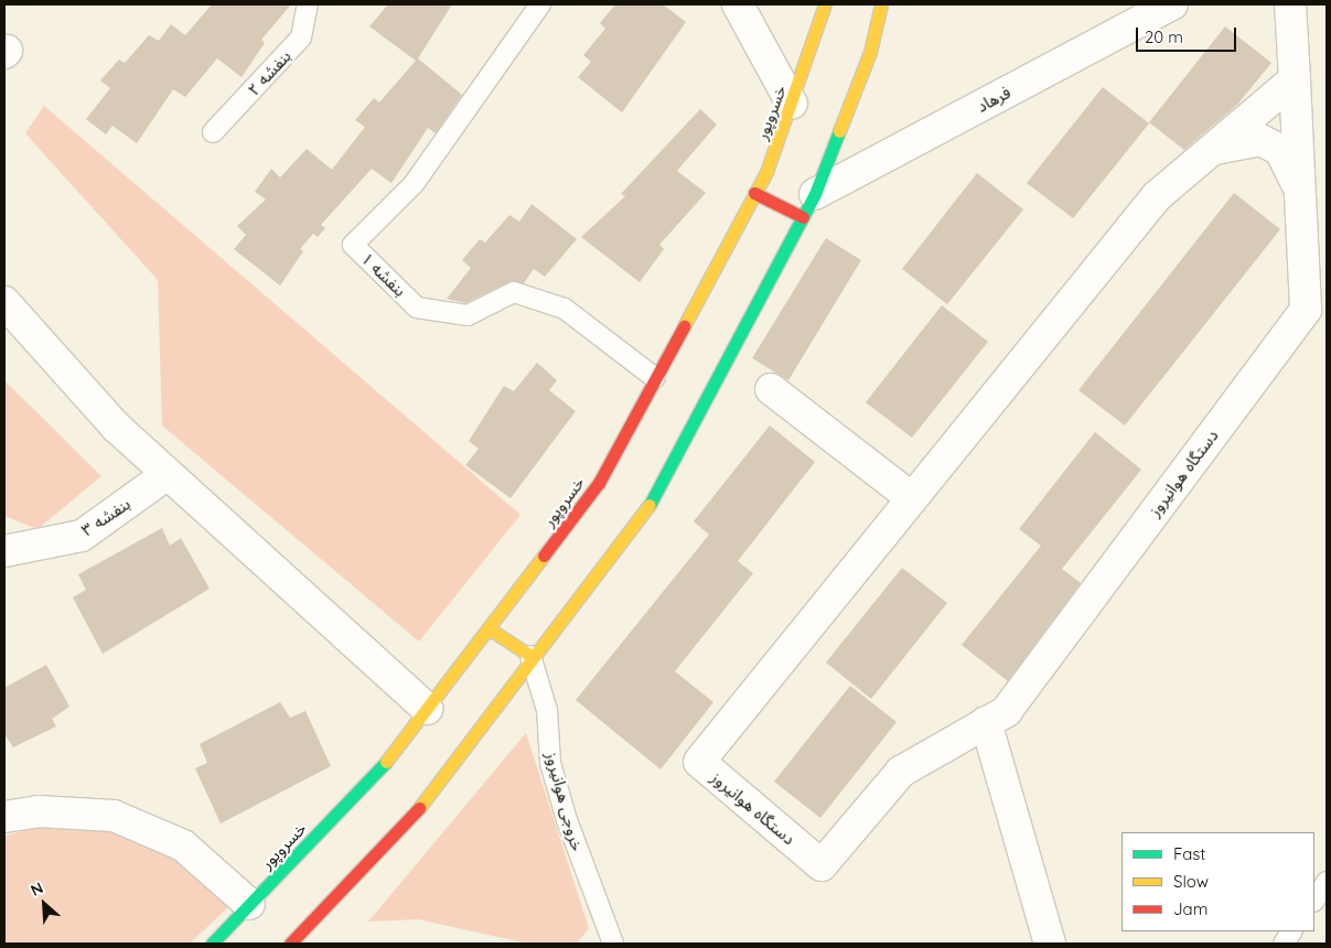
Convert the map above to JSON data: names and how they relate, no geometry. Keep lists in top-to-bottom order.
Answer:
{
  "streets": {
    "street": [
      "فرهاد",
      "خسروپور",
      "دستگاه هوانیروز",
      "بنفشه ۳"
    ],
    "lane": ["بنفشه ۲", "بنفشه ۱", "خروجی هوانیروز"]
  },
  "crossings": [
    ["خسروپور", "بنفشه ۱"]
  ],
  "legend": ["Fast", "Slow", "Jam"],
  "scale_bar": "20 m",
  "north": "top left"
}
